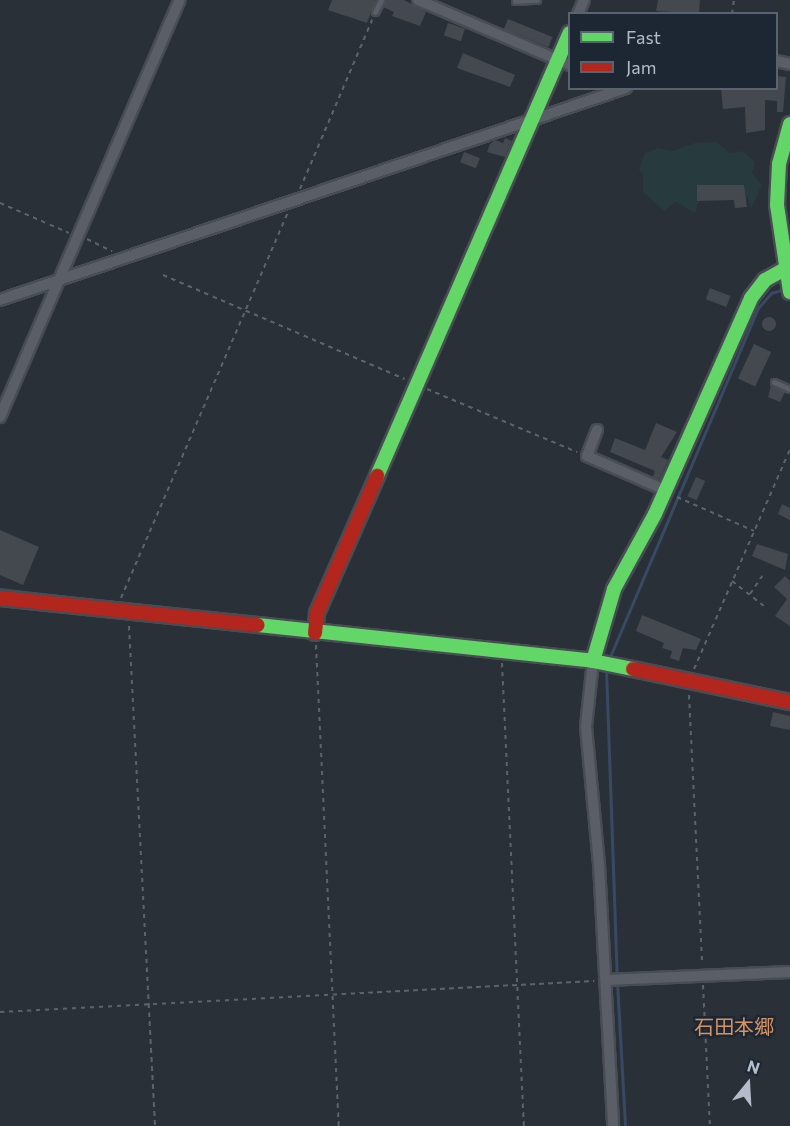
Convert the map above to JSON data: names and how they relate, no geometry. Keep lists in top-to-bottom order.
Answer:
{
  "districts": ["石田本郷"],
  "legend": ["Fast", "Jam"],
  "north": "top"
}
